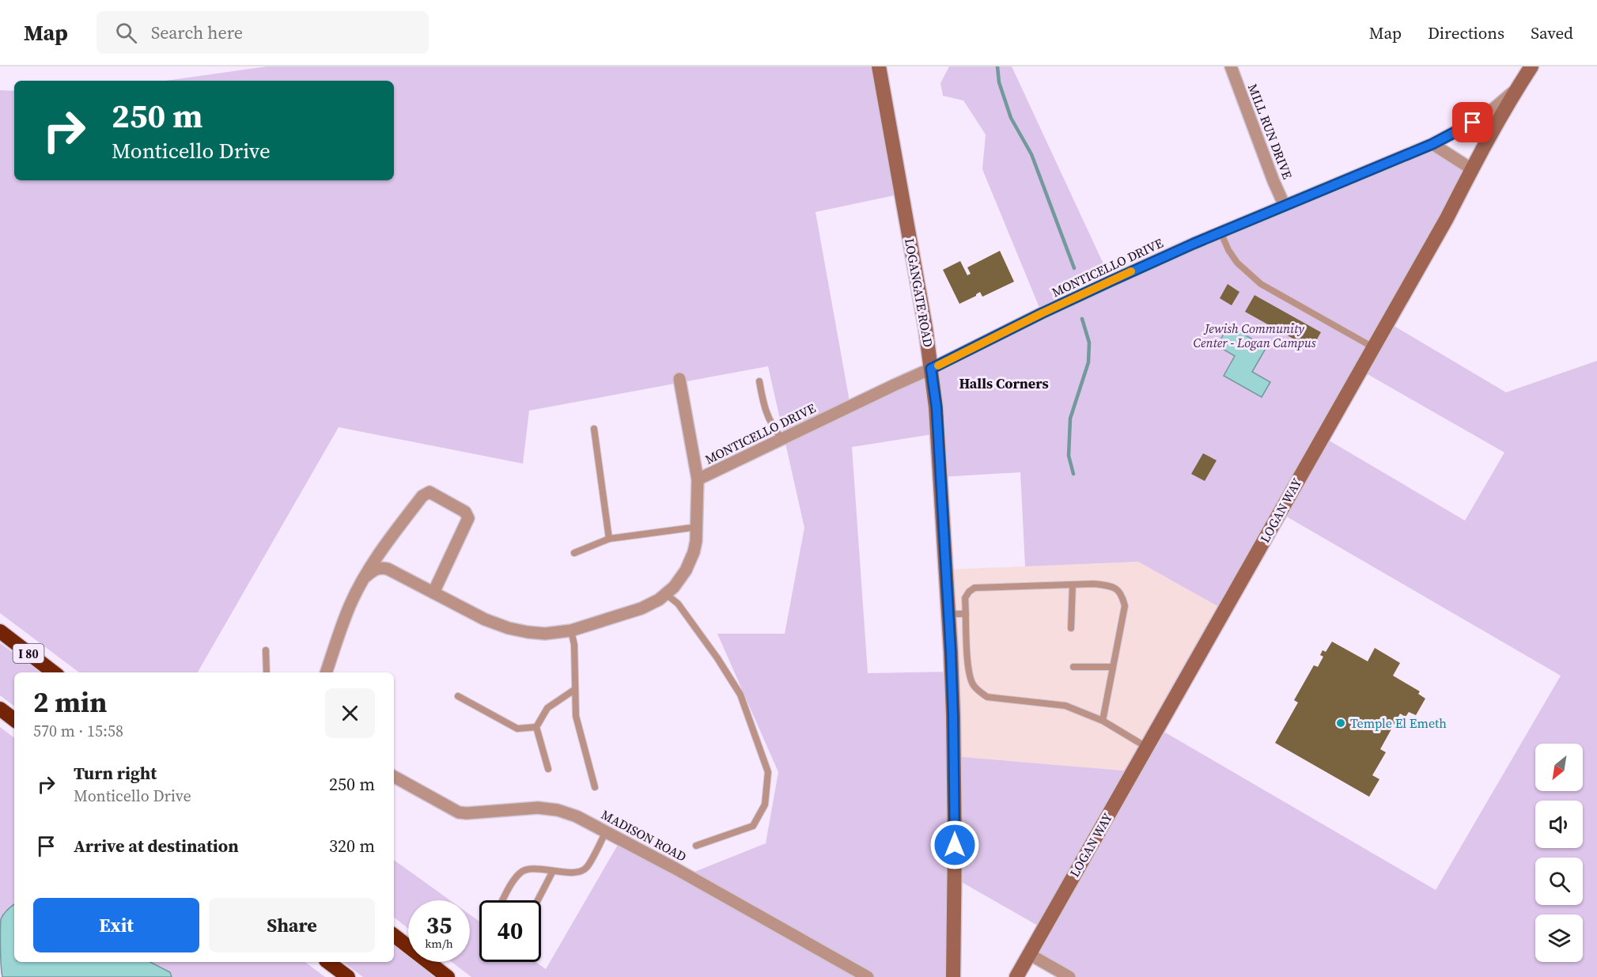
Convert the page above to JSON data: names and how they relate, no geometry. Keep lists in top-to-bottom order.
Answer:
{
  "streets": {
    "highway": ["I 80"],
    "street": [
      "MILL RUN DRIVE",
      "MONTICELLO DRIVE",
      "LOGANGATE ROAD",
      "LOGAN WAY",
      "MADISON ROAD"
    ]
  },
  "crossings": [
    ["MILL RUN DRIVE", "MONTICELLO DRIVE"],
    ["MONTICELLO DRIVE", "LOGANGATE ROAD"],
    ["MONTICELLO DRIVE", "LOGAN WAY"]
  ],
  "districts": ["Halls Corners"],
  "parks": ["Jewish Community Center - Logan Campus"],
  "places": ["Temple El Emeth"],
  "north": "bottom left",
  "page": {
    "header": "Map",
    "search": "Search here",
    "nav": ["Map", "Directions", "Saved"],
    "turn": ["250 m", "Monticello Drive"],
    "heading": ["2 min", "570 m · 15:58"],
    "list": [
      {
        "name": "Turn right",
        "note": "Monticello Drive",
        "value": "250 m"
      },
      {
        "name": "Arrive at destination",
        "value": "320 m"
      }
    ],
    "buttons": ["Exit", "Share"],
    "speed": "35 km/h",
    "limit": "40"
  }
}
